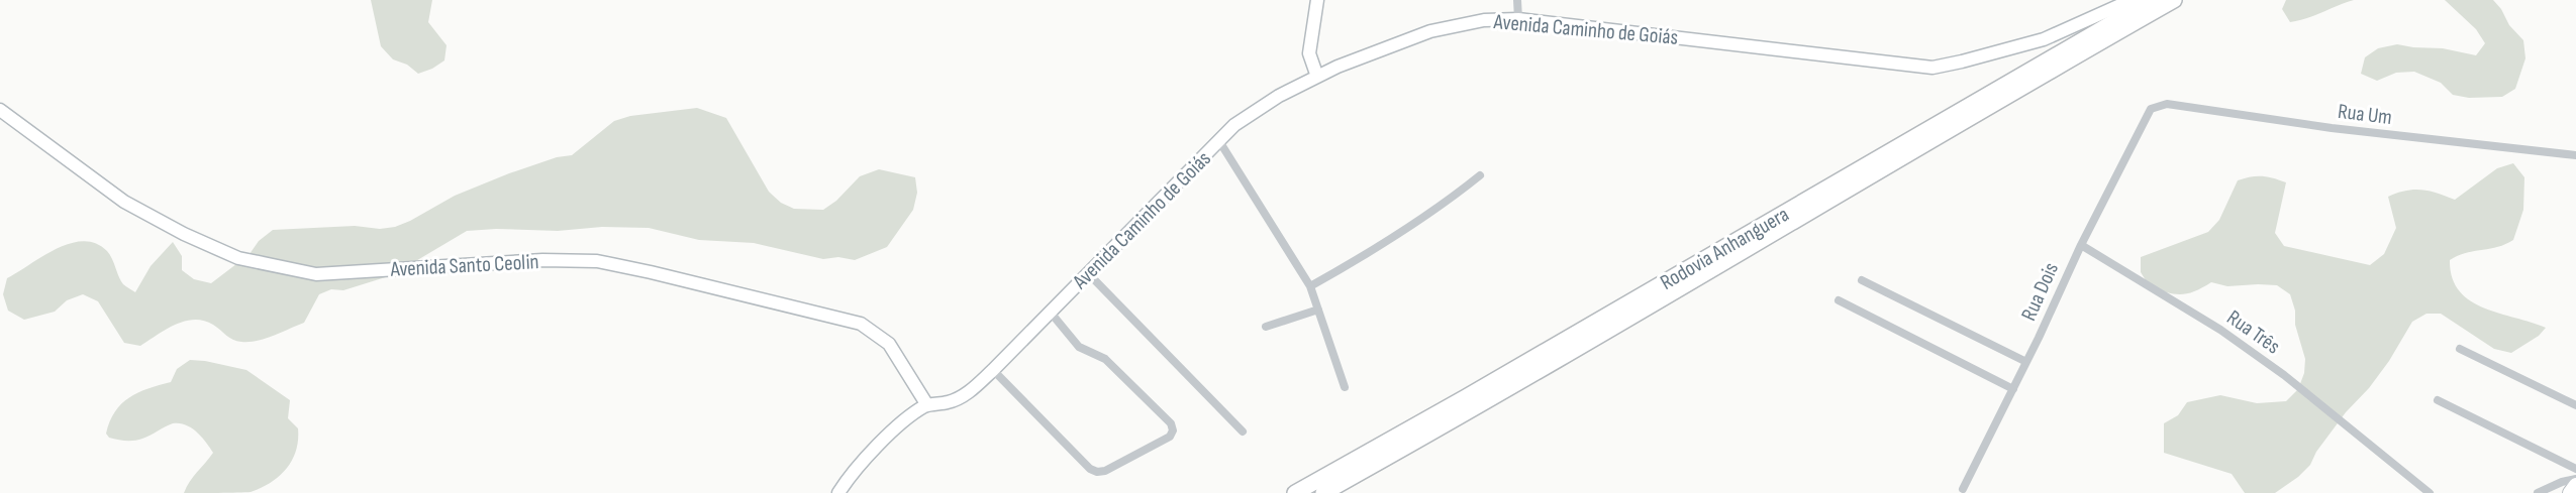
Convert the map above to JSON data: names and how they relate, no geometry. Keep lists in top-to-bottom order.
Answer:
{
  "streets": {
    "highway": ["Rodovia Anhanguera"],
    "main road": ["Avenida Caminho de Goiás", "Avenida Santo Ceolin"],
    "street": ["Rua Um", "Rua Dois", "Rua Três"]
  },
  "crossings": [
    ["Avenida Caminho de Goiás", "Avenida Santo Ceolin"],
    ["Rua Um", "Rua Dois"],
    ["Rua Dois", "Rua Três"]
  ]
}
